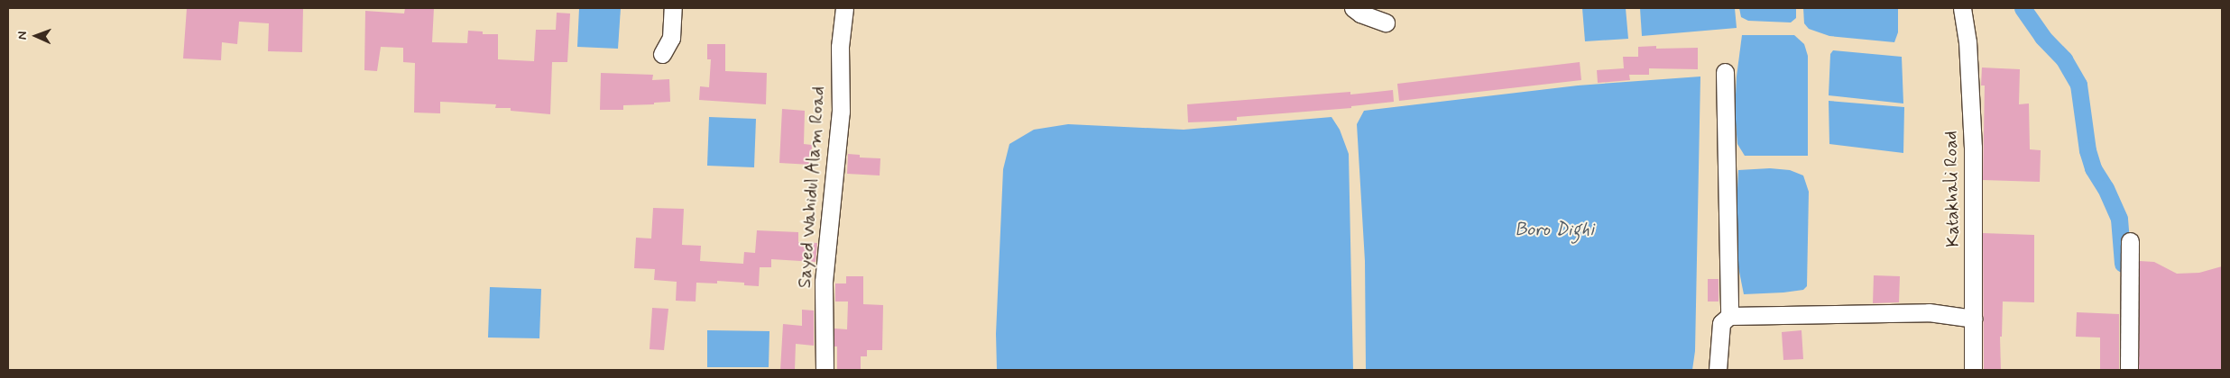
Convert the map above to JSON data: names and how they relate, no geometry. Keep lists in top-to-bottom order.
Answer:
{
  "streets": {
    "street": ["Sayed Wahidul Alam Road", "Katakhali Road"]
  },
  "water": ["Boro Dighi"],
  "north": "left"
}
